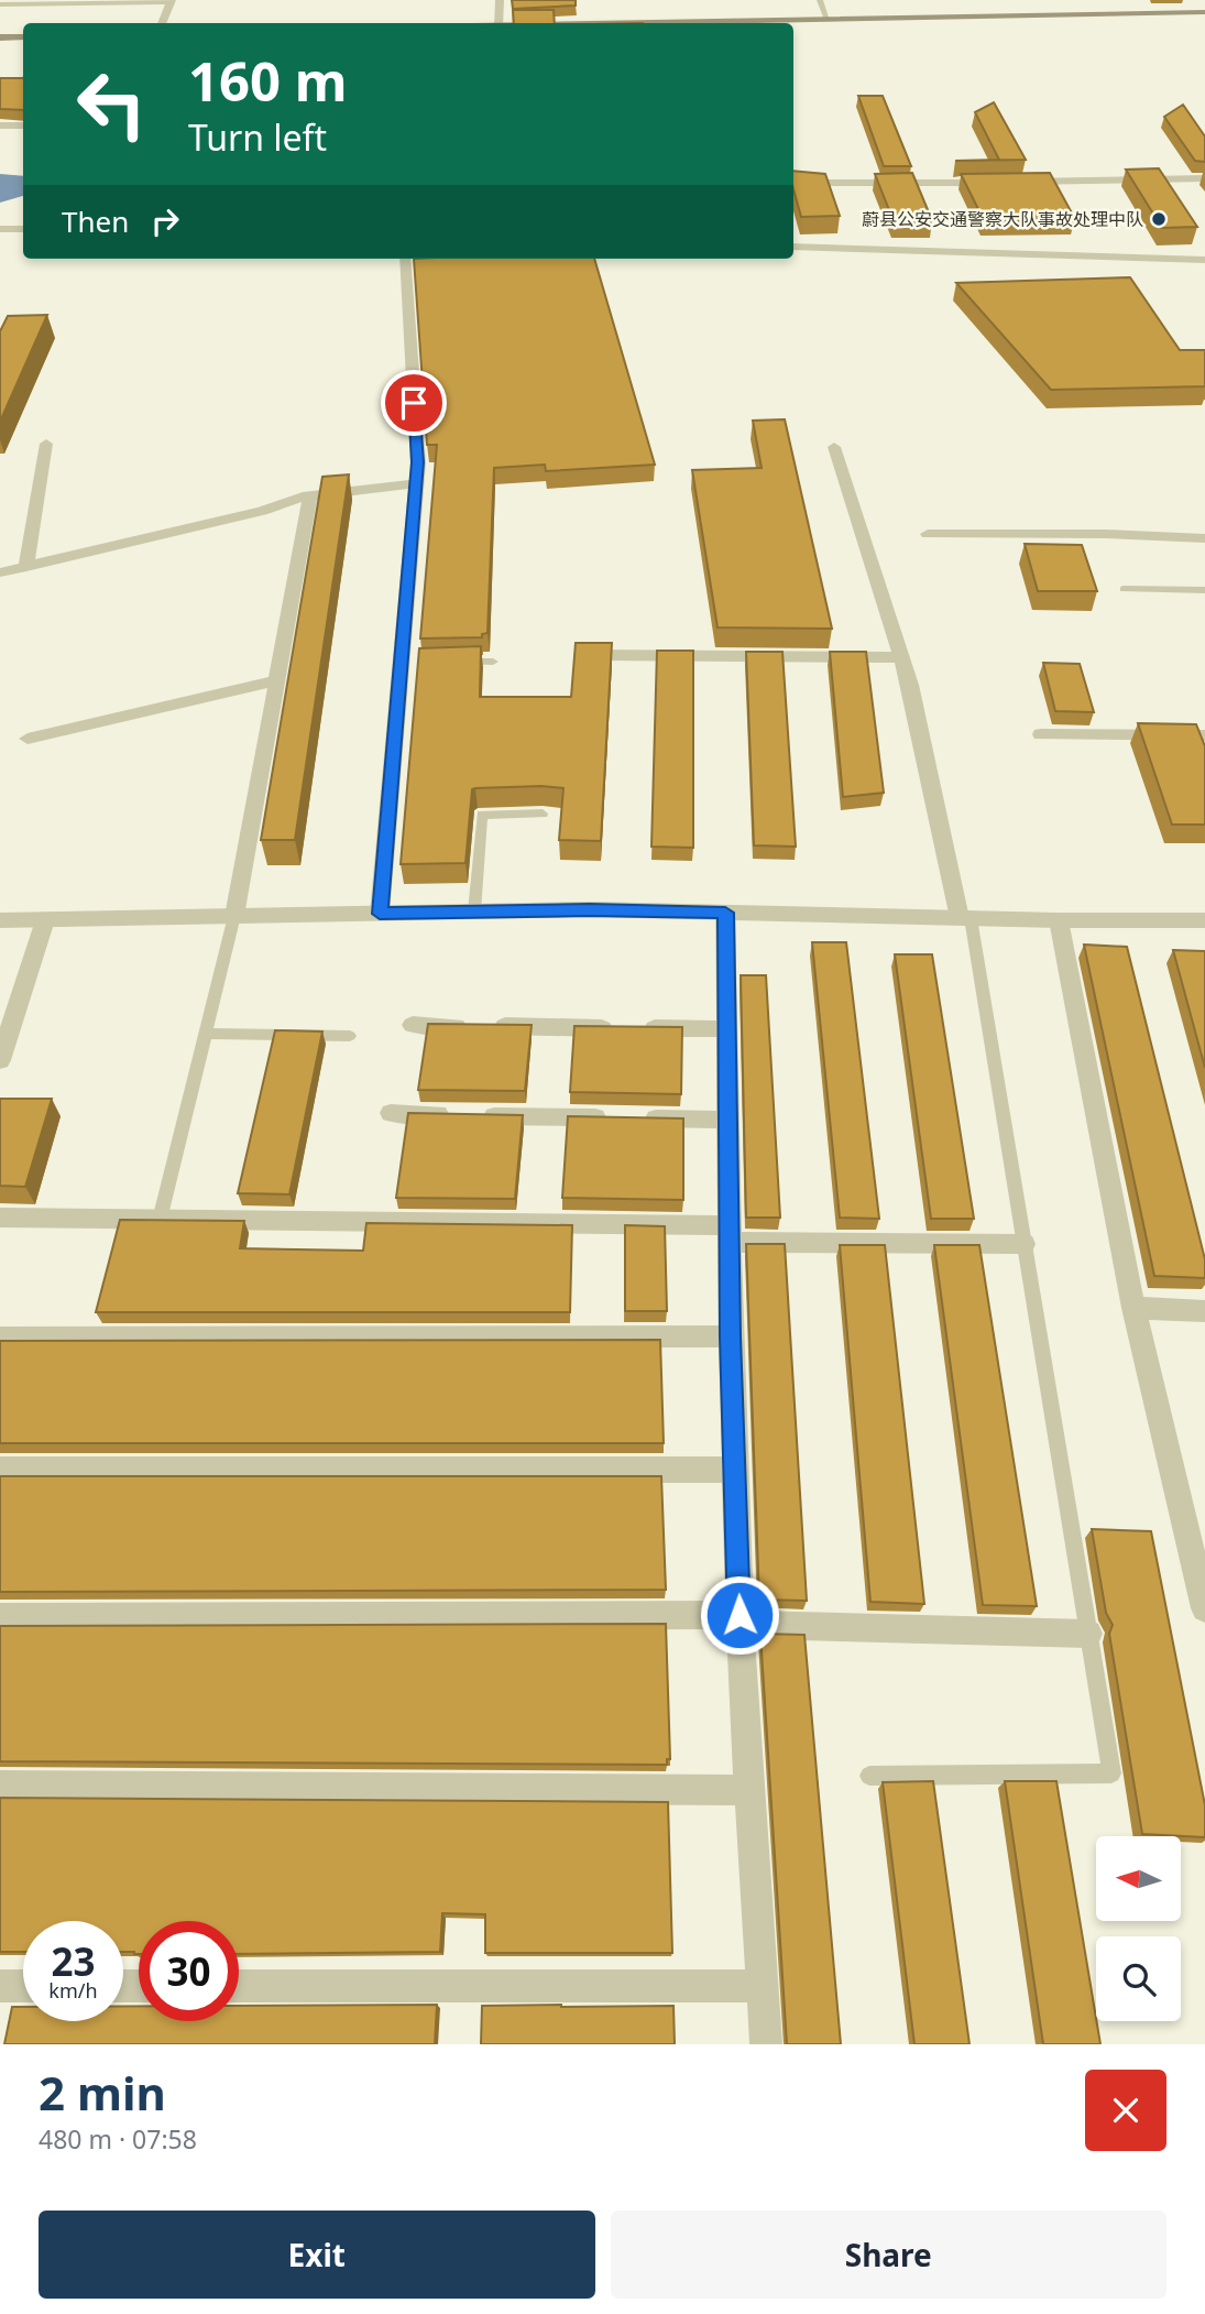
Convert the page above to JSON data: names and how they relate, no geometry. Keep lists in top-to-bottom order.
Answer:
{
  "places": ["蔚县公安交通警察大队事故处理中队"],
  "north": "left",
  "page": {
    "turn": ["160 m", "Turn left"],
    "then": "Then",
    "speed": "23 km/h",
    "limit": "30",
    "heading": ["2 min", "480 m · 07:58"],
    "buttons": ["Exit", "Share"]
  }
}
